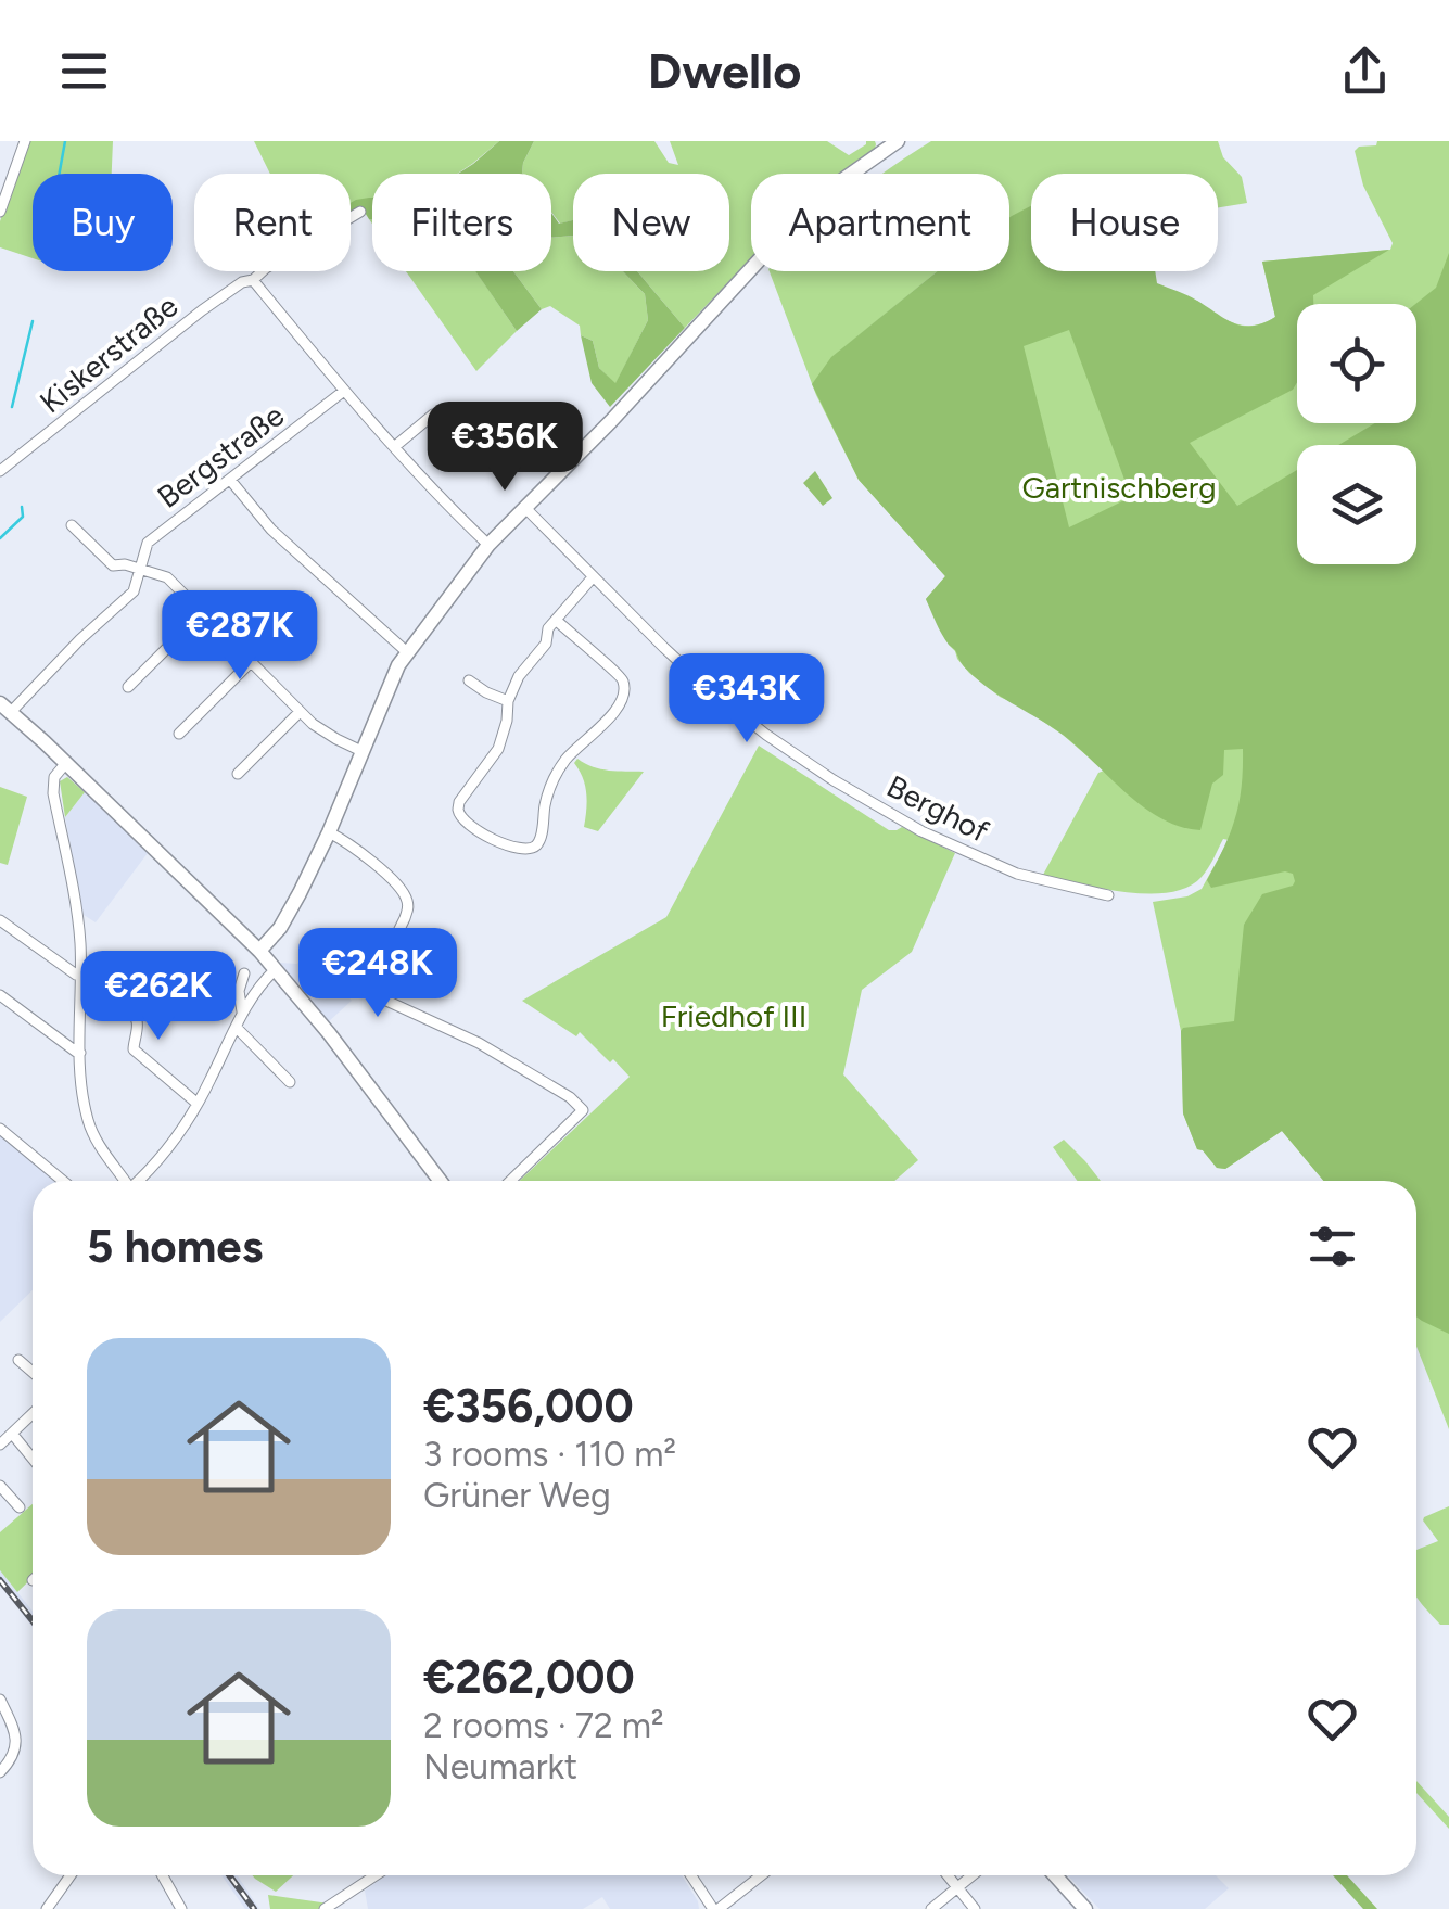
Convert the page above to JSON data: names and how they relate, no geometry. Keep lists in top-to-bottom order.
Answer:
{
  "streets": {
    "street": ["Kiskerstraße", "Bergstraße", "Berghof"]
  },
  "parks": ["Gartnischberg", "Friedhof III"],
  "page": {
    "header": "Dwello",
    "chip": [
      "Buy",
      "Rent",
      "Filters",
      "New",
      "Apartment",
      "House"
    ],
    "price": [
      "€356K",
      "€287K",
      "€343K",
      "€248K",
      "€262K"
    ],
    "heading": "5 homes",
    "list": [
      {
        "name": "€356,000",
        "note": "3 rooms · 110 m² · Grüner Weg"
      },
      {
        "name": "€262,000",
        "note": "2 rooms · 72 m² · Neumarkt"
      }
    ]
  }
}
